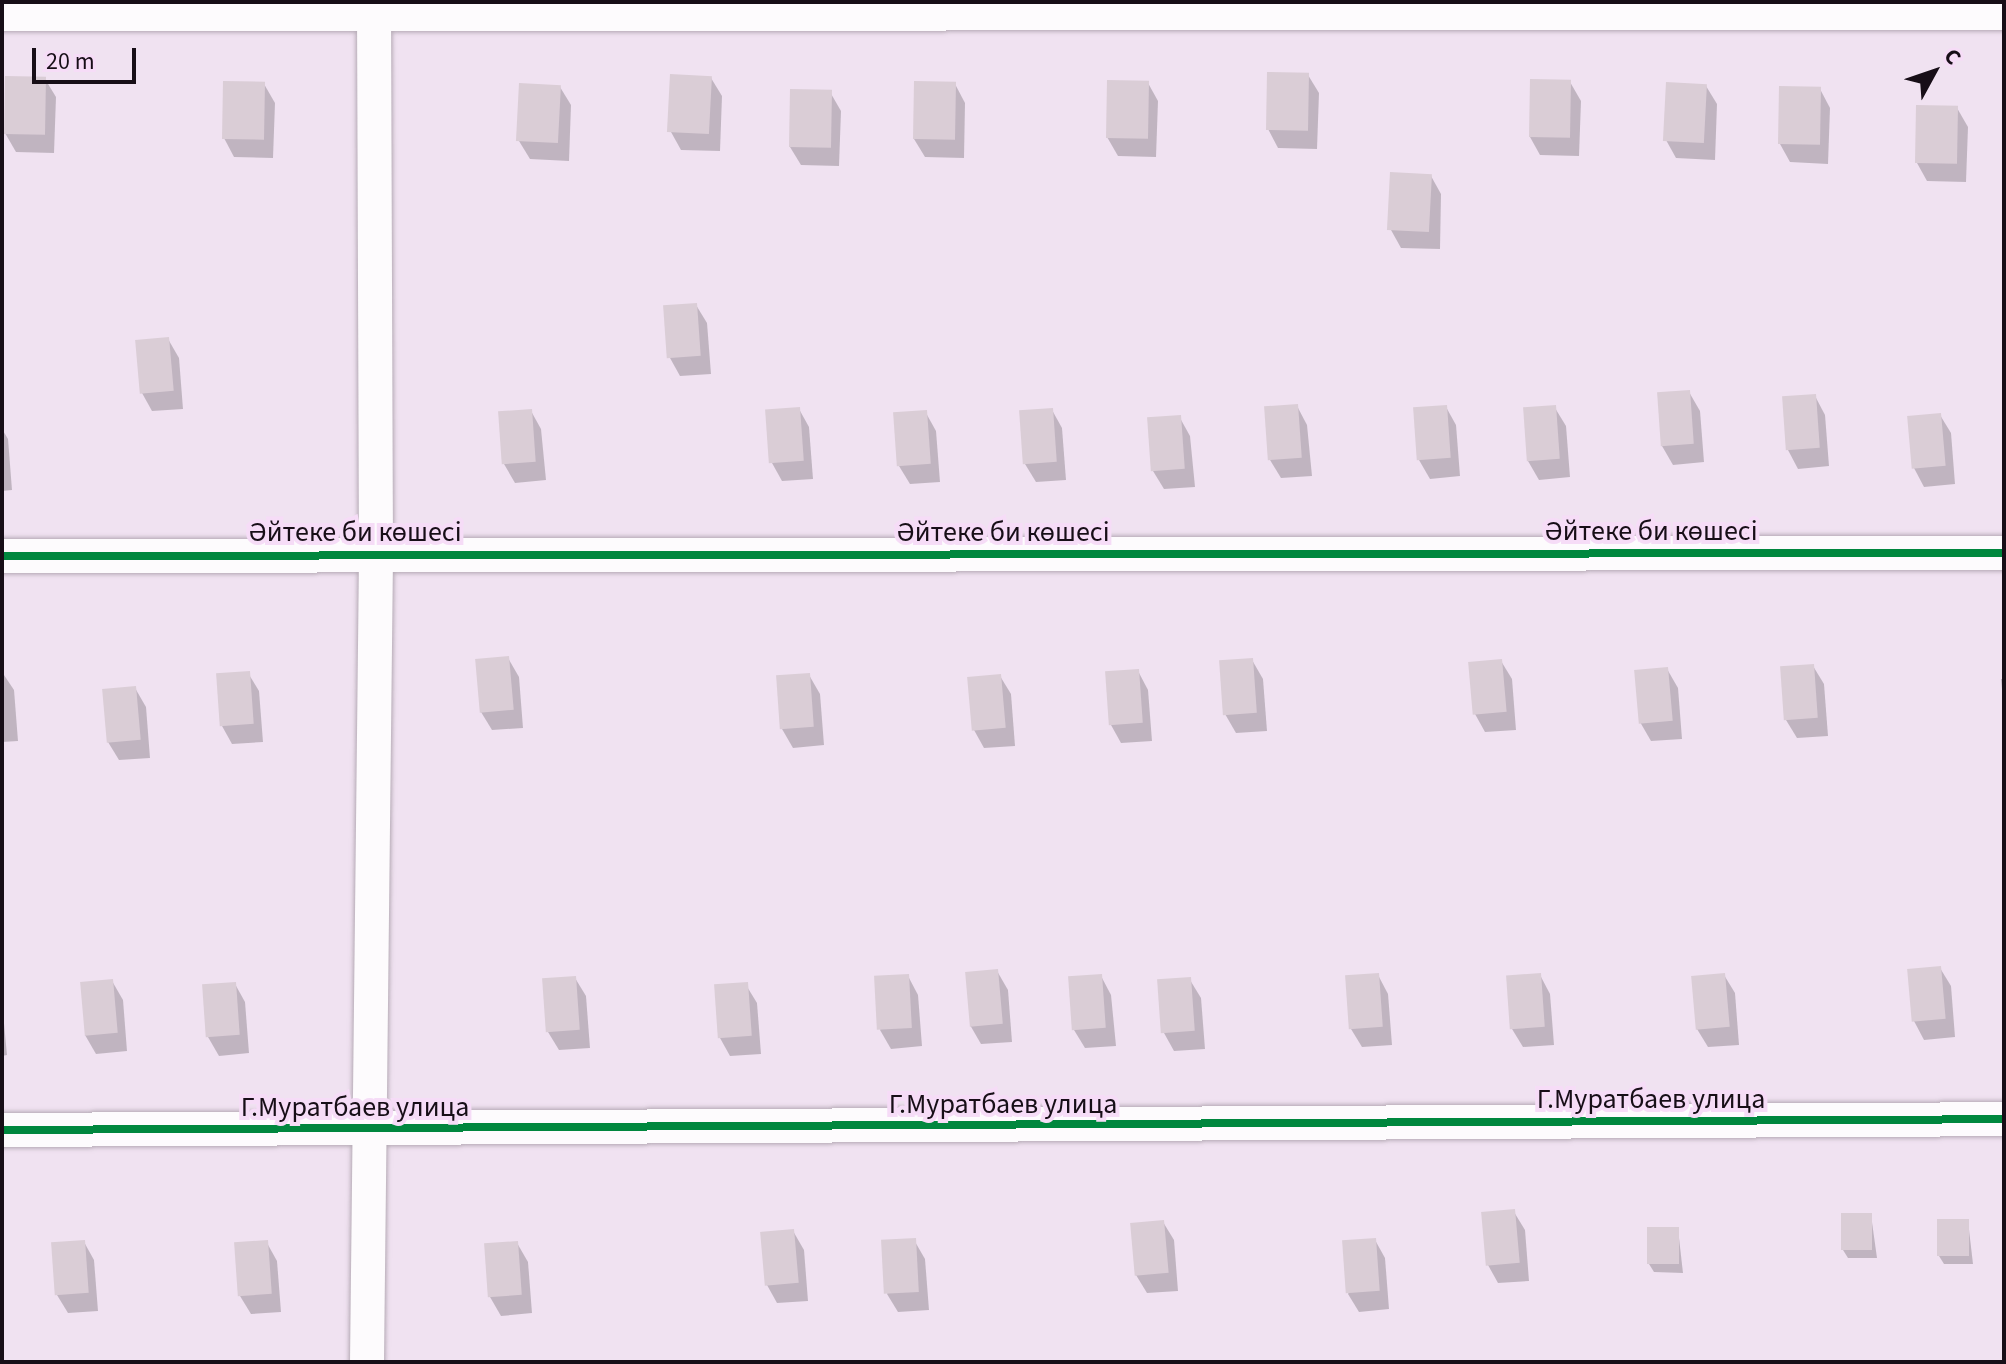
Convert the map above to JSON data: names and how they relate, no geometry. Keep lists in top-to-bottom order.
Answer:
{
  "streets": {
    "street": ["Әйтеке би көшесі", "Г.Муратбаев улица"]
  },
  "scale_bar": "20 m",
  "north": "top right"
}
